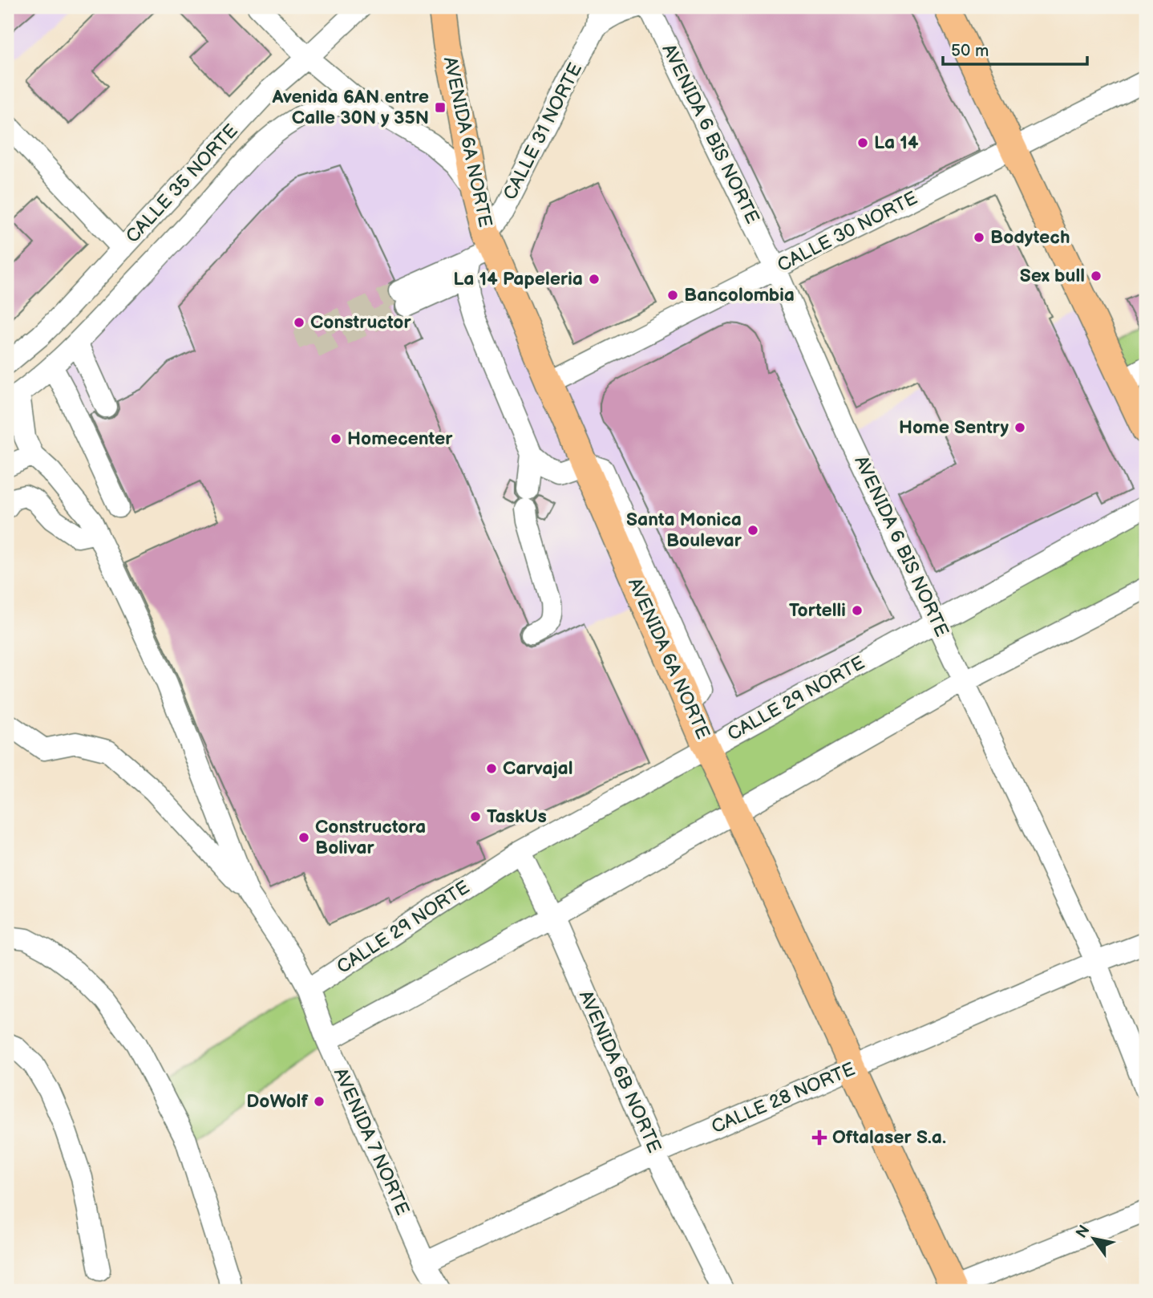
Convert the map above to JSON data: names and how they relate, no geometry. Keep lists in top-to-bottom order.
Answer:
{
  "streets": {
    "main road": ["AVENIDA 6A NORTE"],
    "street": [
      "CALLE 31 NORTE",
      "AVENIDA 6 BIS NORTE",
      "CALLE 35 NORTE",
      "CALLE 30 NORTE",
      "CALLE 29 NORTE",
      "AVENIDA 6B NORTE",
      "CALLE 28 NORTE",
      "AVENIDA 7 NORTE"
    ]
  },
  "crossings": [
    ["CALLE 31 NORTE", "AVENIDA 6A NORTE"],
    ["AVENIDA 6 BIS NORTE", "CALLE 30 NORTE"],
    ["AVENIDA 6 BIS NORTE", "CALLE 29 NORTE"],
    ["AVENIDA 6 BIS NORTE", "CALLE 28 NORTE"],
    ["AVENIDA 6A NORTE", "CALLE 30 NORTE"],
    ["AVENIDA 6A NORTE", "CALLE 29 NORTE"],
    ["AVENIDA 6A NORTE", "CALLE 28 NORTE"],
    ["CALLE 29 NORTE", "AVENIDA 6B NORTE"],
    ["CALLE 29 NORTE", "AVENIDA 7 NORTE"],
    ["AVENIDA 6B NORTE", "CALLE 28 NORTE"],
    ["CALLE 28 NORTE", "AVENIDA 7 NORTE"]
  ],
  "places": {
    "transit": ["Avenida 6AN entre Calle 30N y 35N"],
    "other": [
      "La 14",
      "Bodytech",
      "Sex bull",
      "La 14 Papeleria",
      "Bancolombia",
      "Constructor",
      "Home Sentry",
      "Homecenter",
      "Santa Monica Boulevar",
      "Tortelli",
      "Carvajal",
      "TaskUs",
      "Constructora Bolivar",
      "DoWolf"
    ],
    "health": ["Oftalaser S.a."]
  },
  "scale_bar": "50 m",
  "north": "top left"
}
